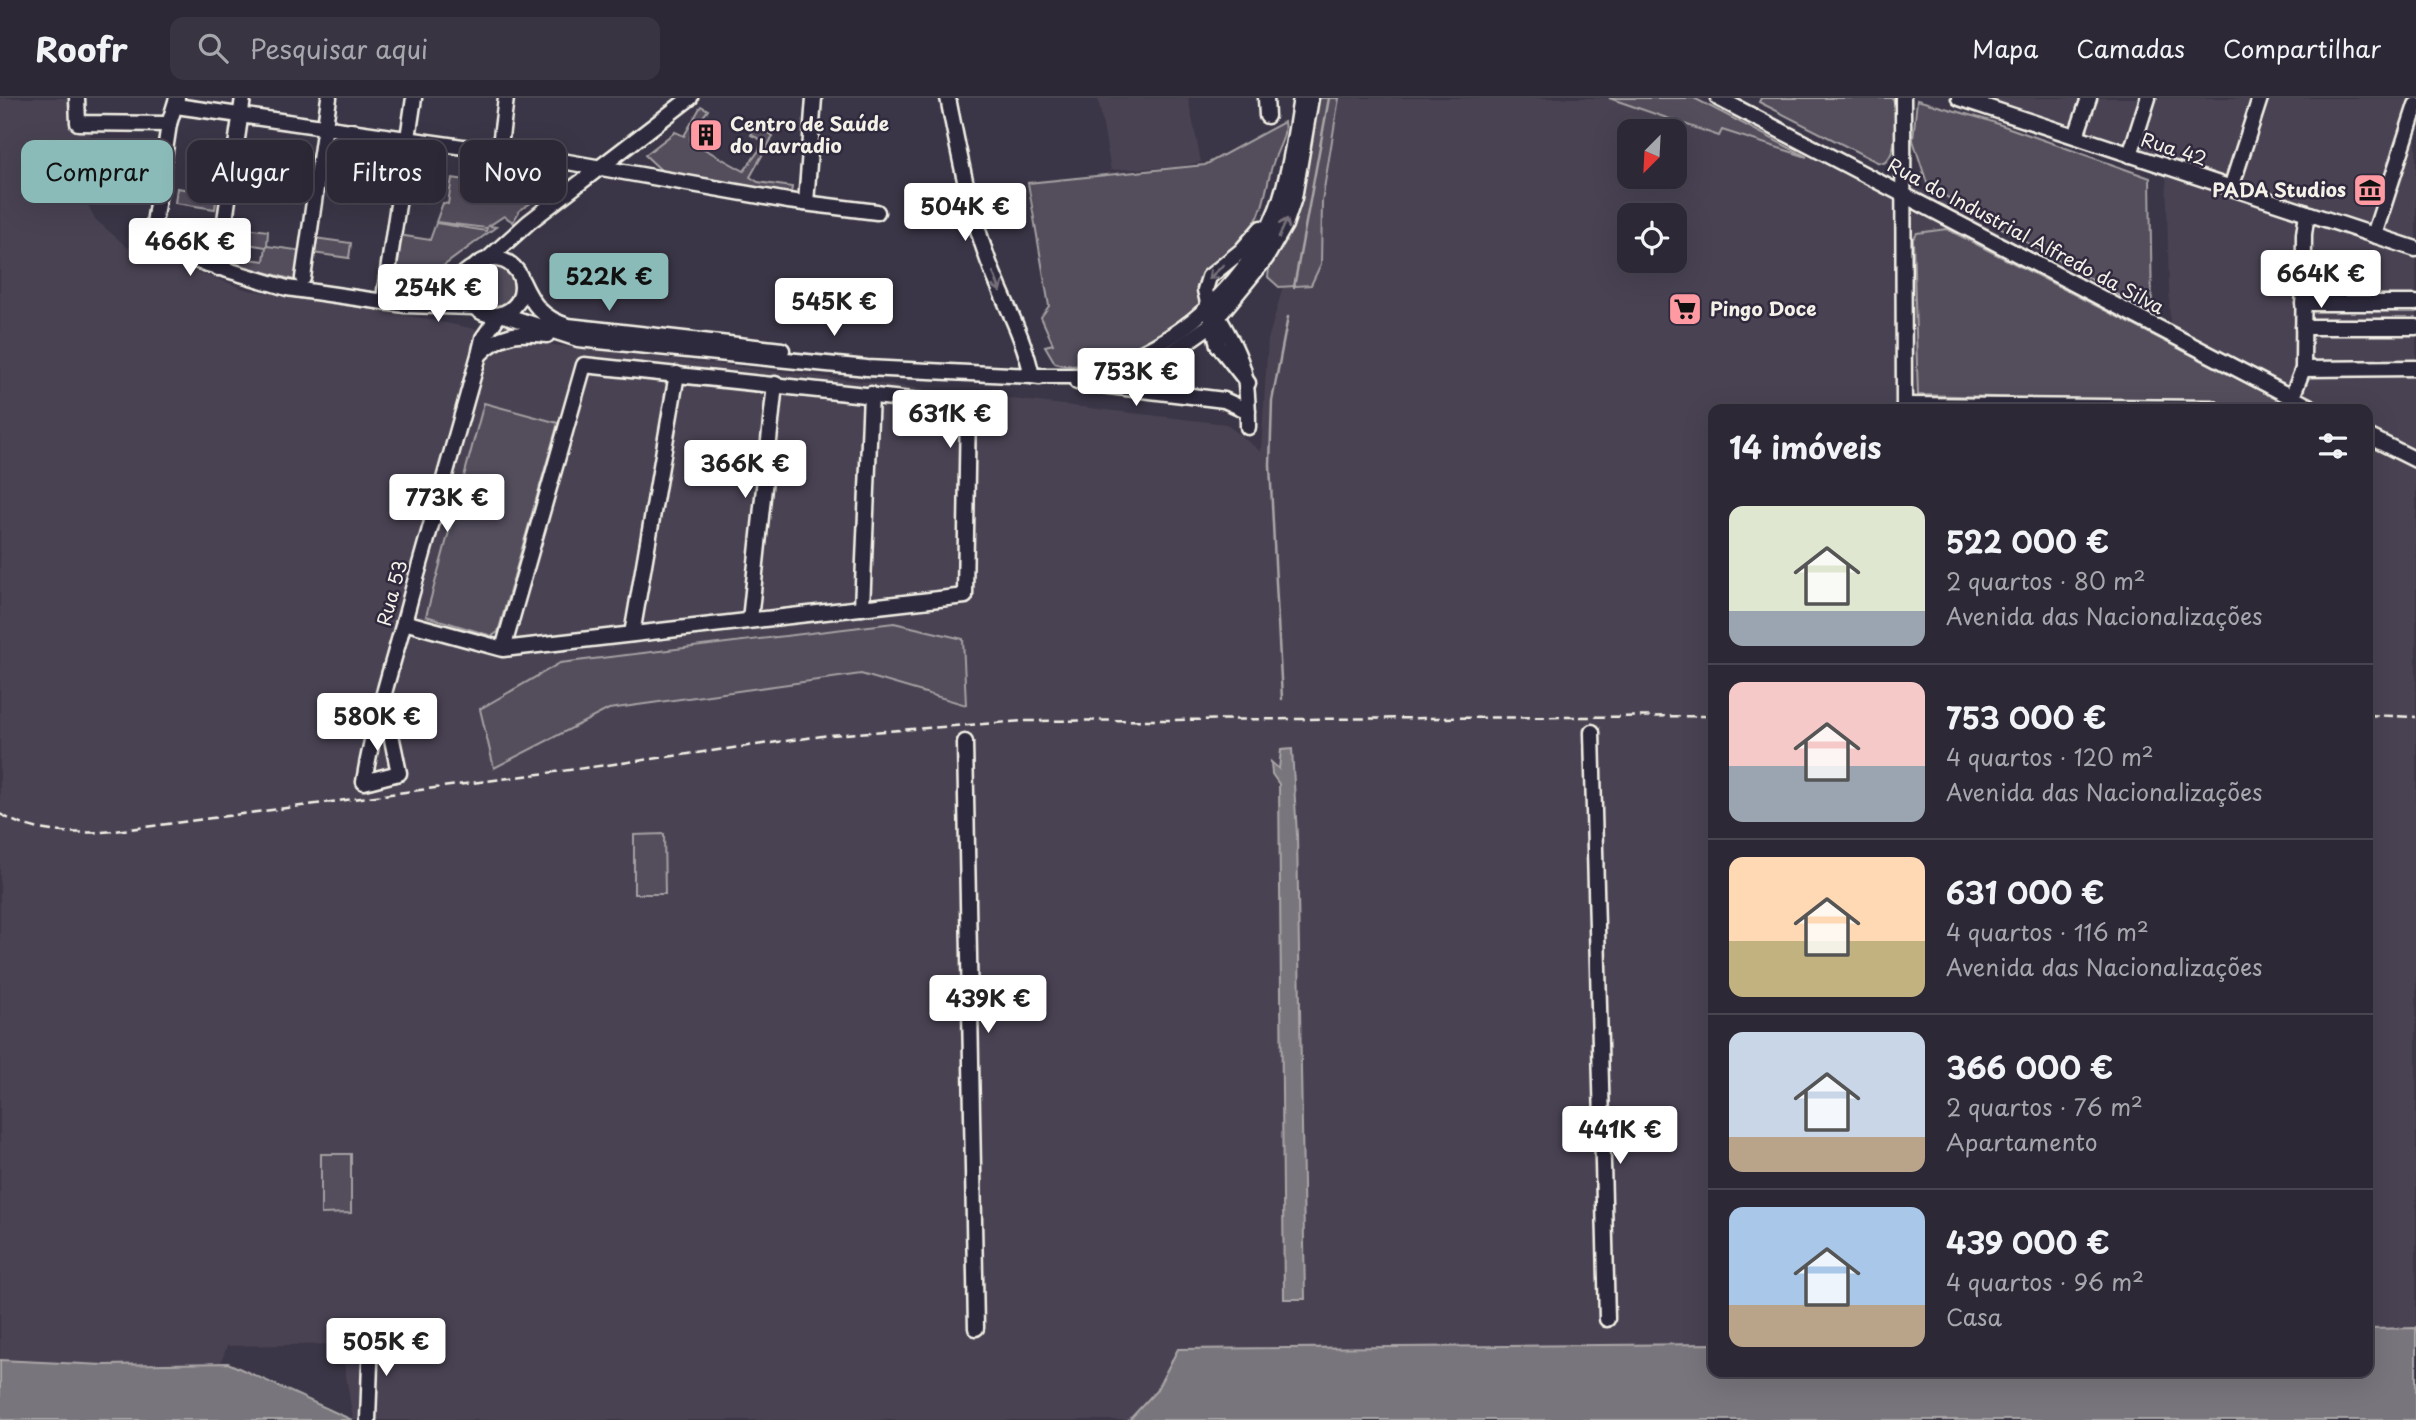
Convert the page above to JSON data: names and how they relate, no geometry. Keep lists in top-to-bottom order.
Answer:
{
  "streets": {
    "street": ["Rua 42", "Rua do Industrial Alfredo da Silva", "Rua 53"]
  },
  "places": {
    "building": ["Centro de Saúde do Lavradio"],
    "museum": ["PADA Studios"],
    "supermarket": ["Pingo Doce"]
  },
  "north": "bottom left",
  "page": {
    "header": "Roofr",
    "search": "Pesquisar aqui",
    "nav": ["Mapa", "Camadas", "Compartilhar"],
    "chip": [
      "Comprar",
      "Alugar",
      "Filtros",
      "Novo"
    ],
    "price": [
      "504K €",
      "466K €",
      "664K €",
      "522K €",
      "254K €",
      "545K €",
      "753K €",
      "631K €",
      "366K €",
      "773K €",
      "580K €",
      "439K €",
      "441K €",
      "505K €"
    ],
    "heading": "14 imóveis",
    "list": [
      {
        "name": "522 000 €",
        "note": "2 quartos · 80 m² · Avenida das Nacionalizações"
      },
      {
        "name": "753 000 €",
        "note": "4 quartos · 120 m² · Avenida das Nacionalizações"
      },
      {
        "name": "631 000 €",
        "note": "4 quartos · 116 m² · Avenida das Nacionalizações"
      },
      {
        "name": "366 000 €",
        "note": "2 quartos · 76 m² · Apartamento"
      },
      {
        "name": "439 000 €",
        "note": "4 quartos · 96 m² · Casa"
      }
    ]
  }
}
